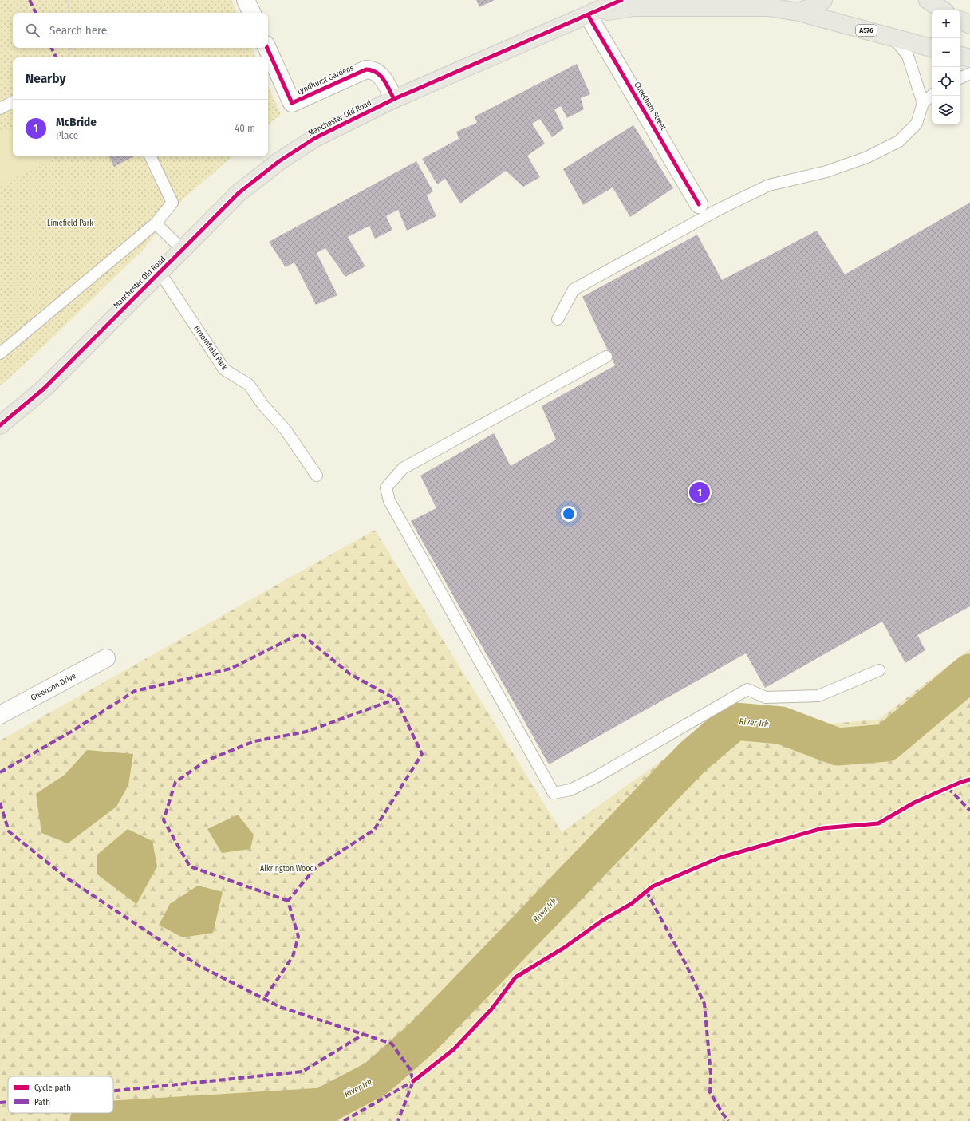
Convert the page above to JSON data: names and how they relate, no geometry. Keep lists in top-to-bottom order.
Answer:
{
  "streets": {
    "main road": ["A576", "Manchester Old Road"],
    "street": ["Lyndhurst Gardens", "Cheetham Street", "Greenson Drive"],
    "lane": ["Broomfield Park"]
  },
  "crossings": [
    ["A576", "Manchester Old Road"],
    ["Lyndhurst Gardens", "Manchester Old Road"],
    ["Cheetham Street", "Manchester Old Road"],
    ["Manchester Old Road", "Broomfield Park"]
  ],
  "water": ["River Irk"],
  "parks": ["Limefield Park", "Alkrington Wood"],
  "legend": ["Cycle path", "Path"],
  "page": {
    "map_buttons": ["+", "−"],
    "search": "Search here",
    "heading": "Nearby",
    "list": [
      {
        "mark": "1",
        "name": "McBride",
        "note": "Place",
        "value": "40 m"
      }
    ],
    "pins": "1"
  }
}
